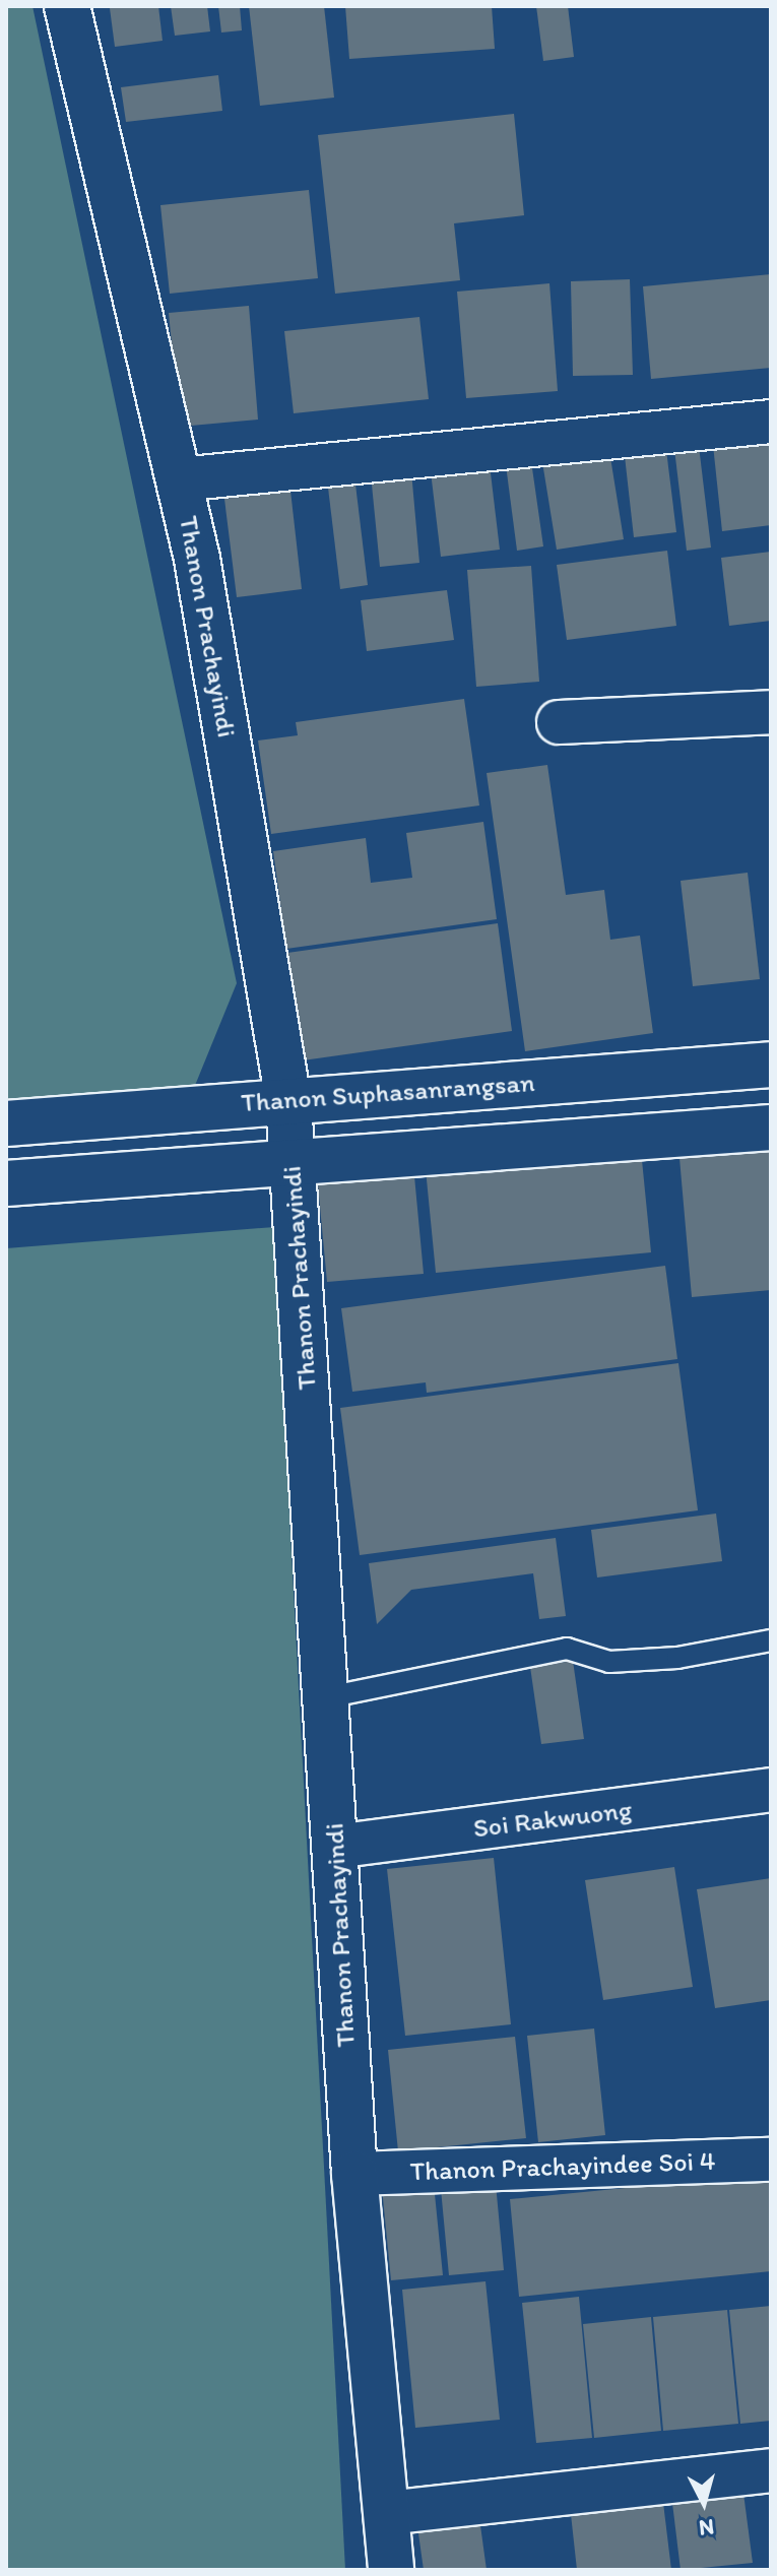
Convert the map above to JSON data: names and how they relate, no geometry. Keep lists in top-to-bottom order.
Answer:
{
  "streets": {
    "street": [
      "Thanon Prachayindi",
      "Thanon Suphasanrangsan",
      "Soi Rakwuong",
      "Thanon Prachayindee Soi 4"
    ]
  },
  "crossings": [
    ["Thanon Prachayindi", "Thanon Suphasanrangsan"],
    ["Thanon Prachayindi", "Soi Rakwuong"],
    ["Thanon Prachayindi", "Thanon Prachayindee Soi 4"]
  ],
  "north": "bottom"
}
